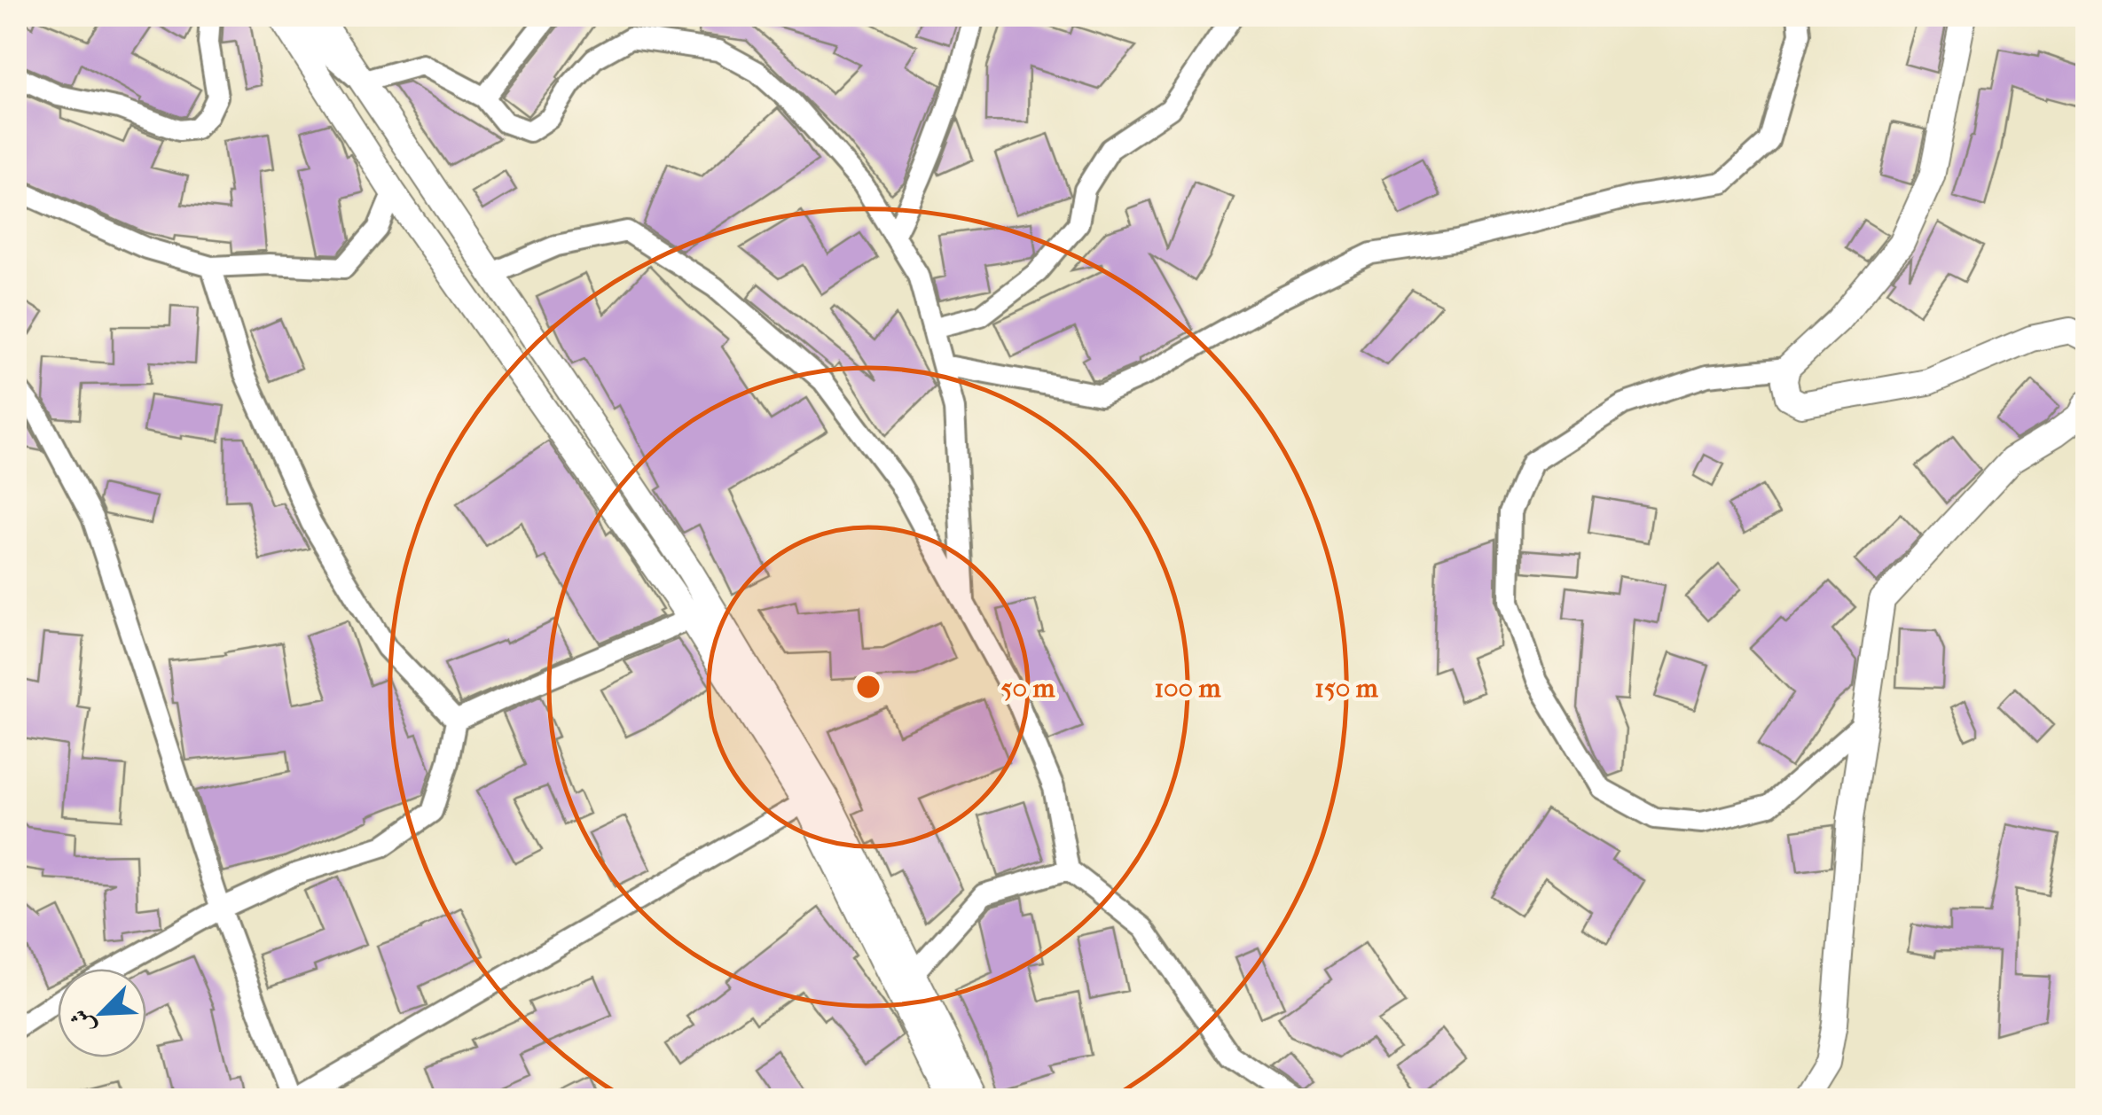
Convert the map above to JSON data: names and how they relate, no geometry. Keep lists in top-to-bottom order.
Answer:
{
  "north": "bottom left",
  "rings": ["50 m", "100 m", "150 m"]
}
